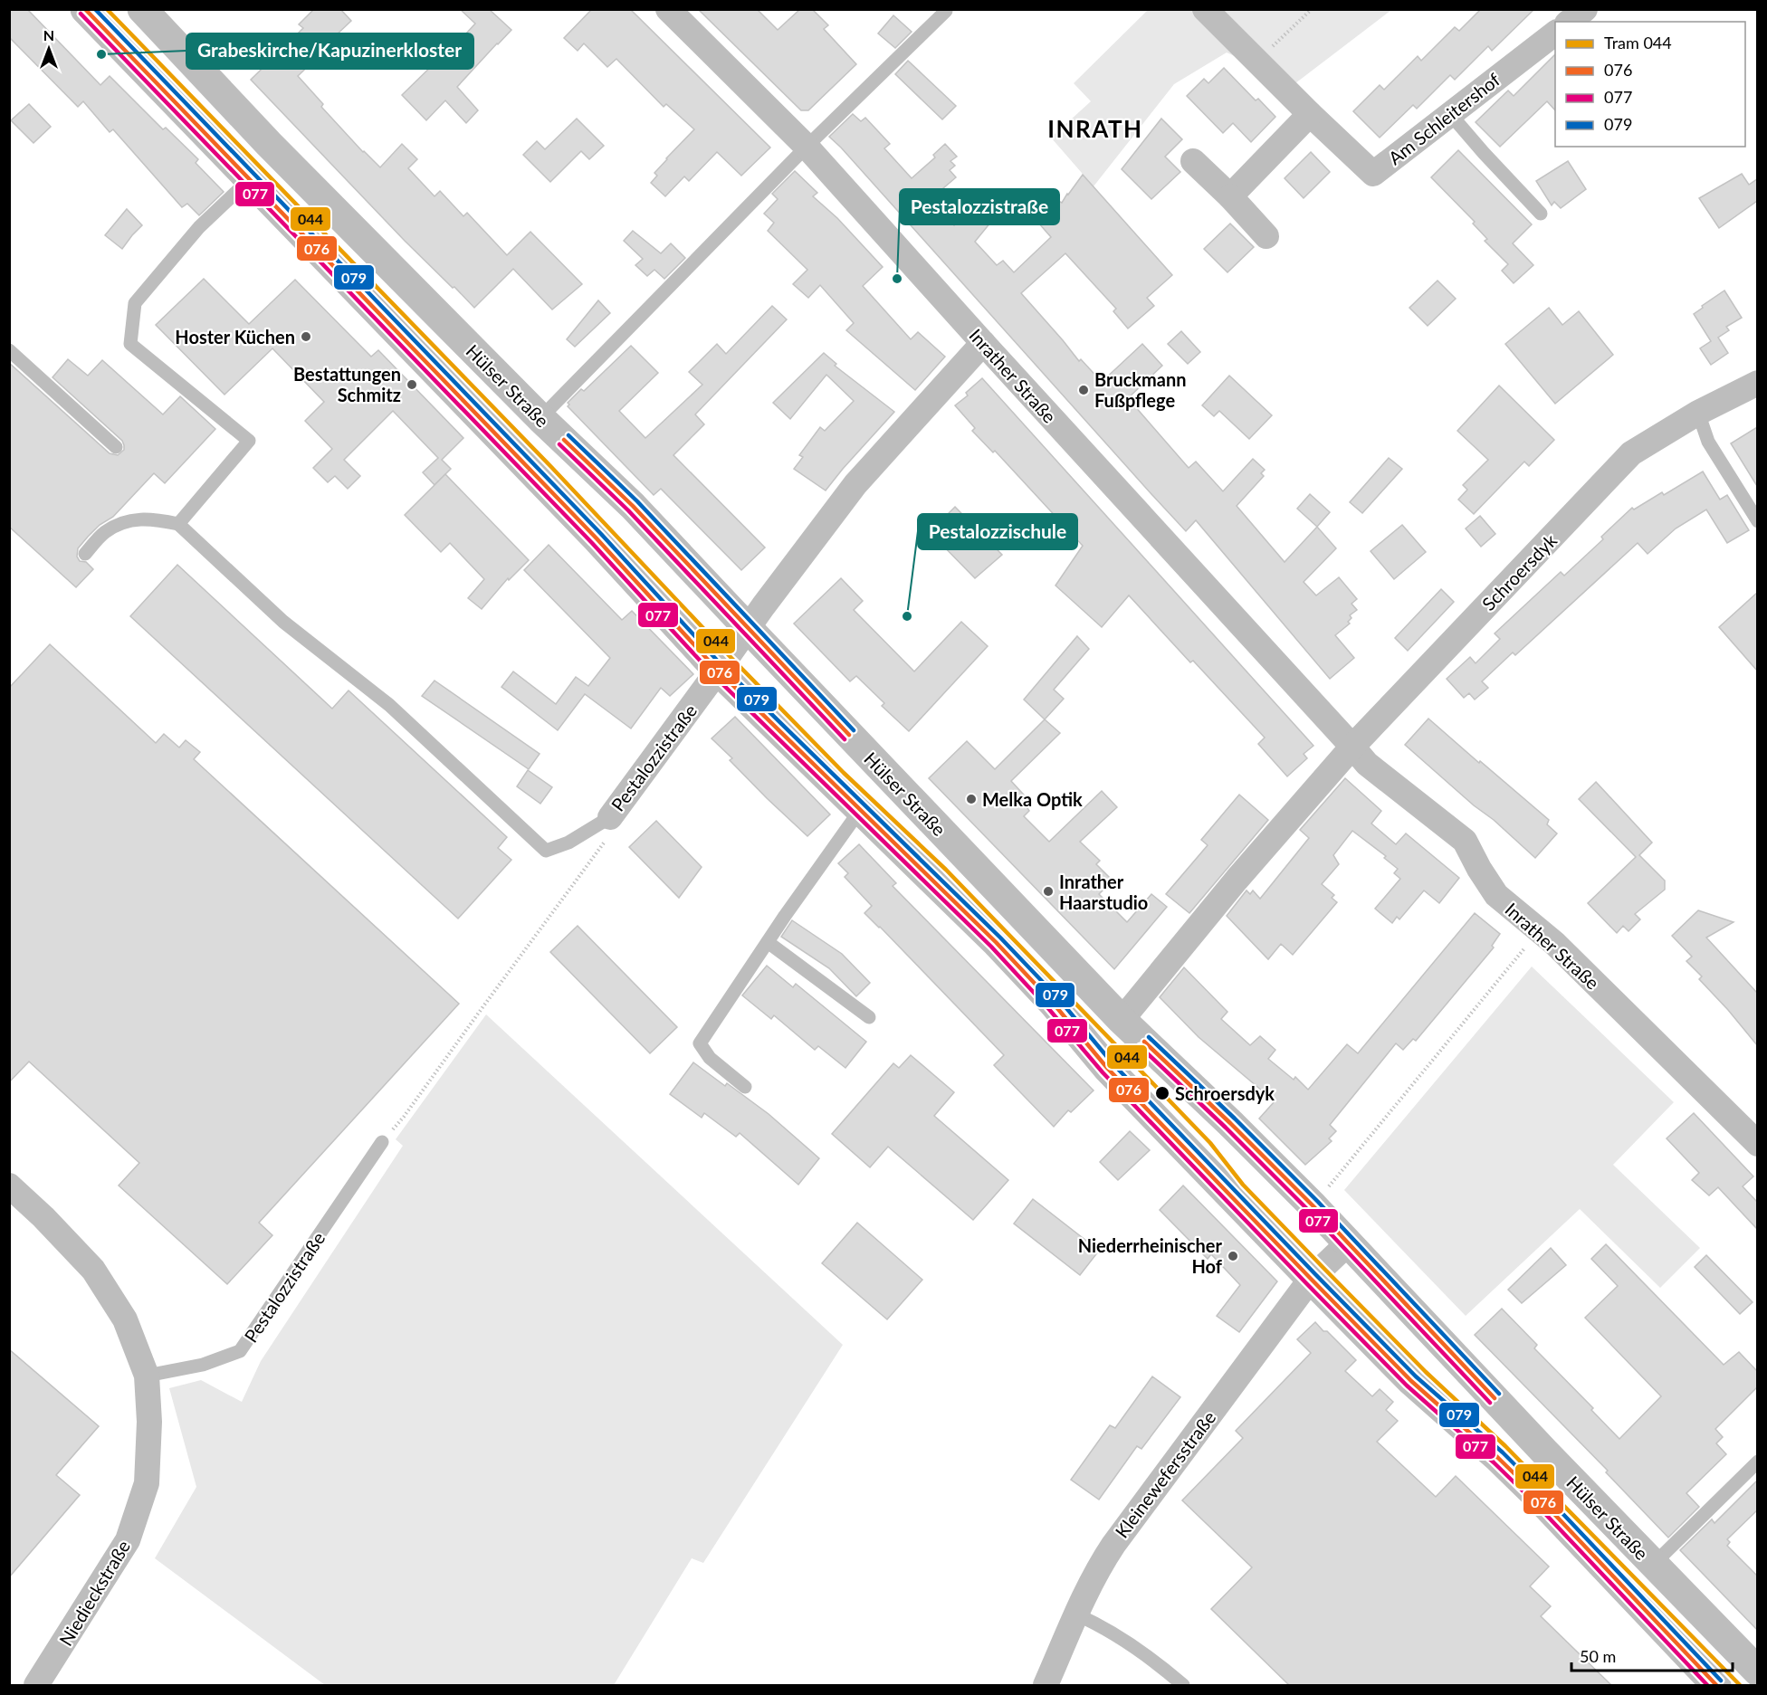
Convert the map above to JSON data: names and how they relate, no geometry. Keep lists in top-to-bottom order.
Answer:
{
  "streets": {
    "street": [
      "Am Schleitershof",
      "Inrather Straße",
      "Hülser Straße",
      "Schroersdyk",
      "Pestalozzistraße",
      "Kleinewefersstraße",
      "Niedieckstraße"
    ]
  },
  "crossings": [
    ["Inrather Straße", "Schroersdyk"],
    ["Inrather Straße", "Pestalozzistraße"],
    ["Hülser Straße", "Pestalozzistraße"],
    ["Hülser Straße", "Kleinewefersstraße"],
    ["Pestalozzistraße", "Niedieckstraße"]
  ],
  "districts": ["INRATH"],
  "places": [
    "Grabeskirche/Kapuzinerkloster",
    "Pestalozzistraße",
    "Hoster Küchen",
    "Bestattungen Schmitz",
    "Bruckmann Fußpflege",
    "Pestalozzischule",
    "Melka Optik",
    "Inrather Haarstudio",
    "Schroersdyk",
    "Niederrheinischer Hof"
  ],
  "lines": [
    "tram line 044",
    "transit line 076",
    "transit line 079",
    "transit line 077"
  ],
  "legend": [
    "Tram 044",
    "076",
    "077",
    "079"
  ],
  "scale_bar": "50 m",
  "north": "top"
}
